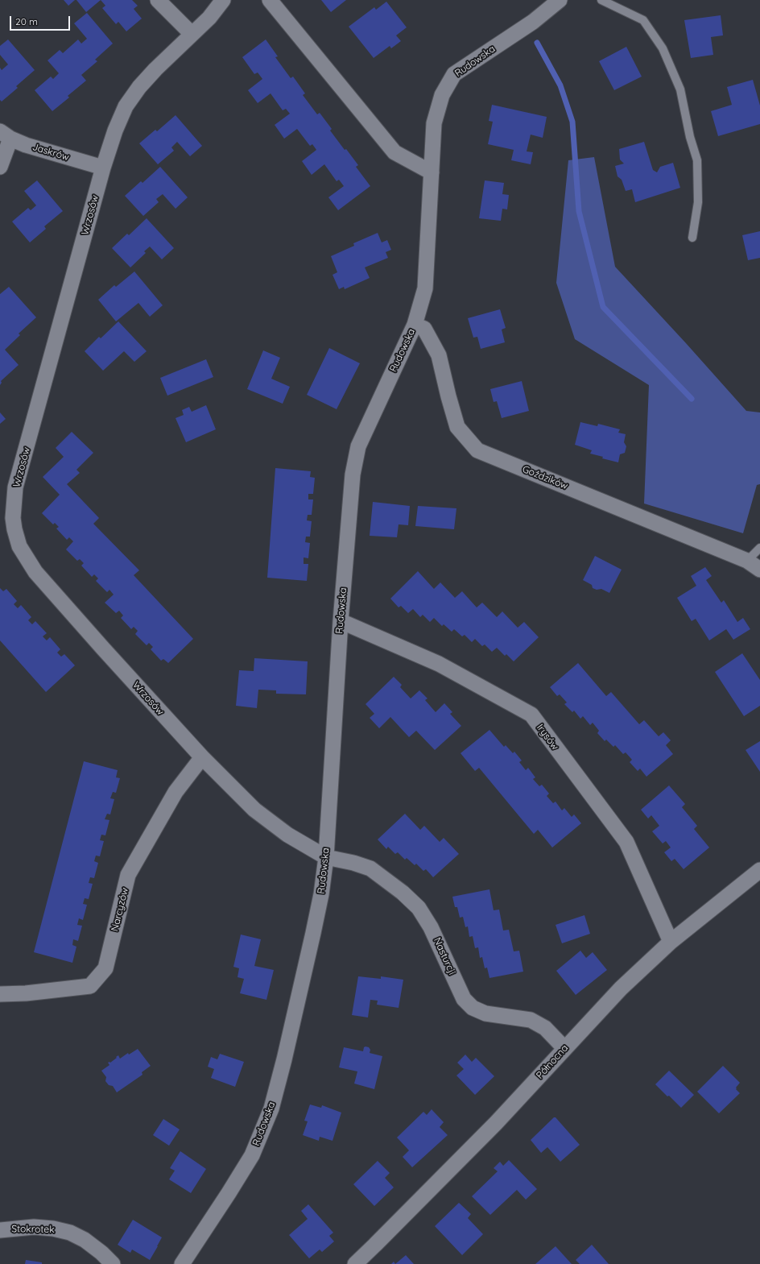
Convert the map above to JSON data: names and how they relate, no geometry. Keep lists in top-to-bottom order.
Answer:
{
  "streets": {
    "street": [
      "Rudowska",
      "Jaskrów",
      "Wrzosów",
      "Goździków",
      "Irysów",
      "Narcyzów",
      "Nasturcji",
      "Północna",
      "Stokrotek"
    ]
  },
  "crossings": [
    ["Rudowska", "Wrzosów"],
    ["Rudowska", "Goździków"],
    ["Rudowska", "Irysów"],
    ["Rudowska", "Nasturcji"],
    ["Jaskrów", "Wrzosów"],
    ["Wrzosów", "Narcyzów"],
    ["Wrzosów", "Nasturcji"],
    ["Irysów", "Północna"],
    ["Nasturcji", "Północna"]
  ],
  "scale_bar": "20 m"
}
